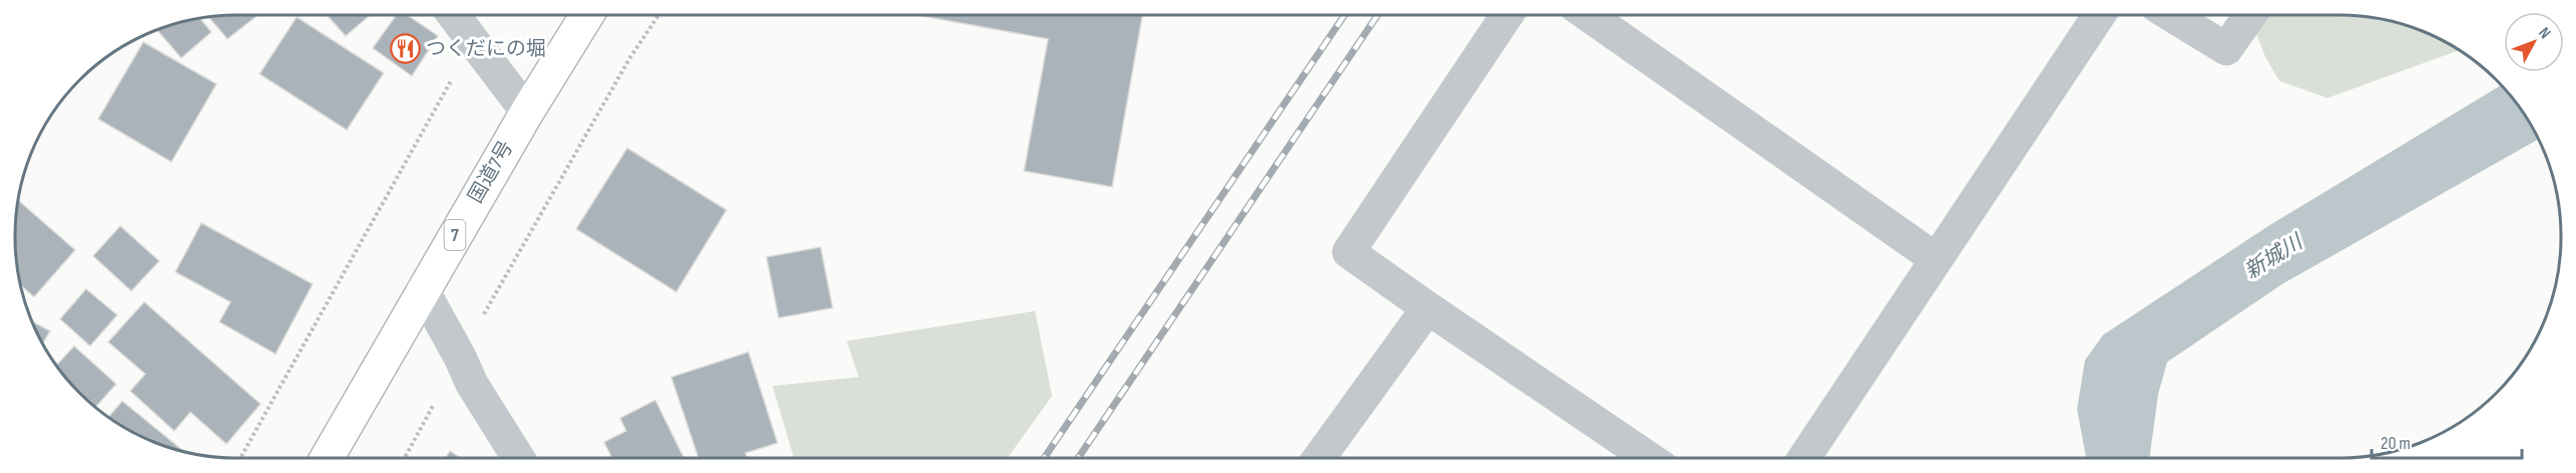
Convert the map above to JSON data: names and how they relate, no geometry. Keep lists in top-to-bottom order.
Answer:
{
  "streets": {
    "highway": ["国道7号", "7"]
  },
  "water": ["新城川"],
  "places": {
    "restaurant": ["つくだにの堀"]
  },
  "scale_bar": "20 m",
  "north": "top right"
}
